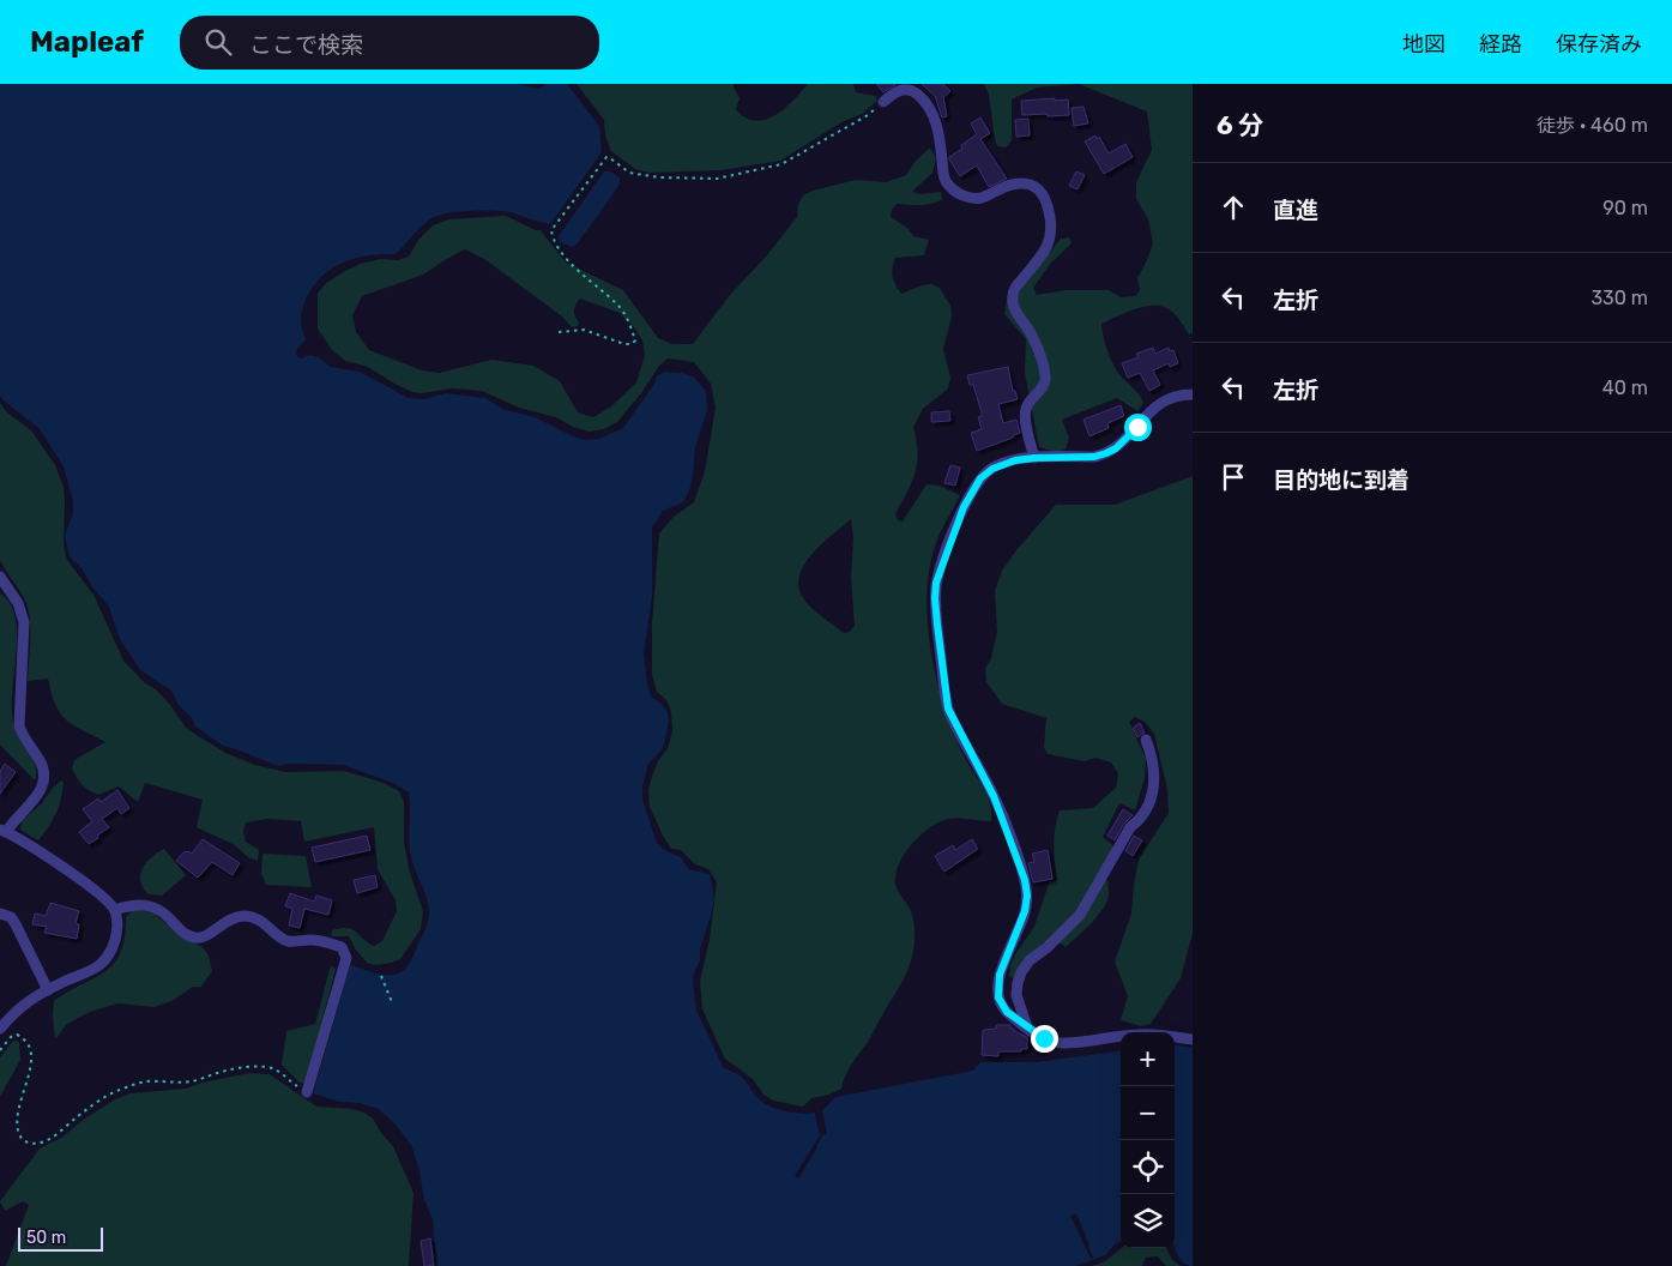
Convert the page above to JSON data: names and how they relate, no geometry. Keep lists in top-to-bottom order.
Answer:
{
  "scale_bar": "50 m",
  "page": {
    "header": "Mapleaf",
    "search": "ここで検索",
    "nav": ["地図", "経路", "保存済み"],
    "heading": ["6 分", "徒歩 · 460 m"],
    "list": [
      ["直進", "90 m"],
      ["左折", "330 m"],
      ["左折", "40 m"],
      "目的地に到着"
    ],
    "map_buttons": ["+", "−"],
    "scale": "50 m"
  }
}
